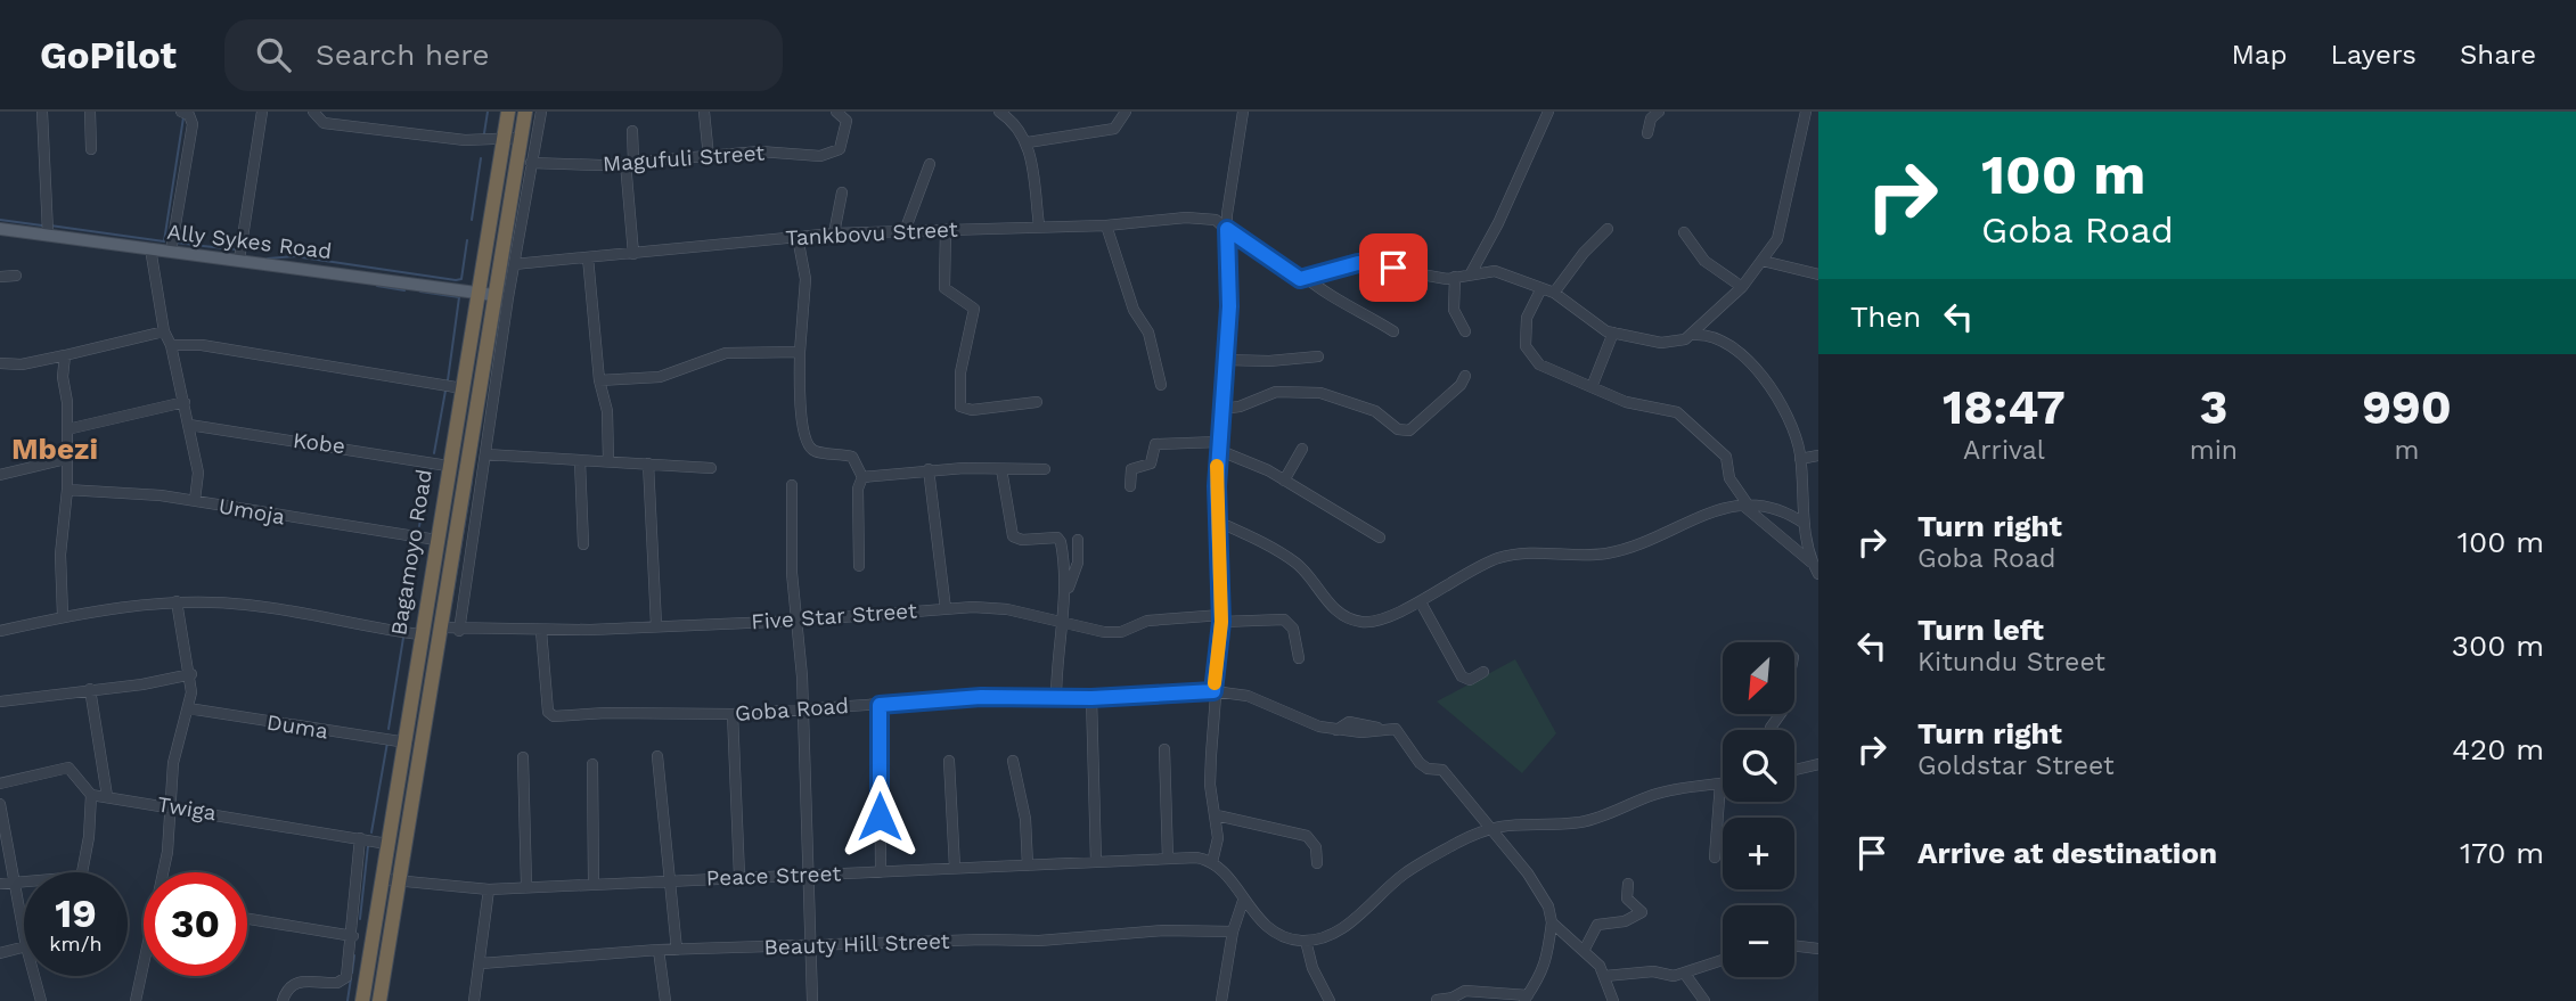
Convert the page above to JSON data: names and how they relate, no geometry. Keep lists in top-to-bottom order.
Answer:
{
  "streets": {
    "highway": ["Bagamoyo Road"],
    "main road": ["Ally Sykes Road"],
    "street": [
      "Magufuli Street",
      "Tankbovu Street",
      "Kobe",
      "Umoja",
      "Five Star Street",
      "Goba Road",
      "Duma",
      "Twiga",
      "Peace Street",
      "Beauty Hill Street"
    ]
  },
  "crossings": [
    ["Ally Sykes Road", "Bagamoyo Road"],
    ["Kobe", "Bagamoyo Road"],
    ["Umoja", "Bagamoyo Road"],
    ["Bagamoyo Road", "Five Star Street"],
    ["Bagamoyo Road", "Duma"],
    ["Bagamoyo Road", "Twiga"],
    ["Bagamoyo Road", "Peace Street"],
    ["Five Star Street", "Goba Road"]
  ],
  "districts": ["Mbezi"],
  "north": "bottom left",
  "page": {
    "header": "GoPilot",
    "search": "Search here",
    "nav": ["Map", "Layers", "Share"],
    "turn": ["100 m", "Goba Road"],
    "then": "Then",
    "eta": [
      "18:47",
      "Arrival",
      "3",
      "min",
      "990",
      "m"
    ],
    "list": [
      {
        "name": "Turn right",
        "note": "Goba Road",
        "value": "100 m"
      },
      {
        "name": "Turn left",
        "note": "Kitundu Street",
        "value": "300 m"
      },
      {
        "name": "Turn right",
        "note": "Goldstar Street",
        "value": "420 m"
      },
      {
        "name": "Arrive at destination",
        "value": "170 m"
      }
    ],
    "map_buttons": ["+", "−"],
    "speed": "19 km/h",
    "limit": "30"
  }
}
